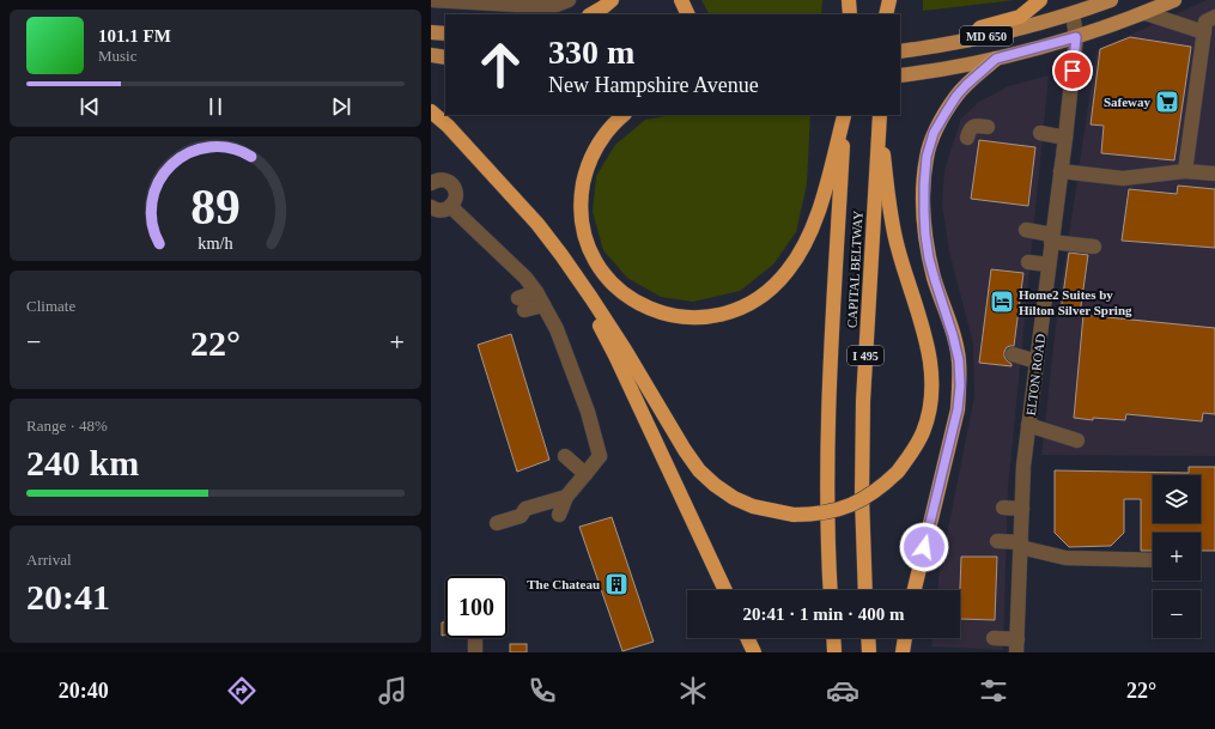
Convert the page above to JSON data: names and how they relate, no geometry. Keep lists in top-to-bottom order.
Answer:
{
  "streets": {
    "highway": ["CAPITAL BELTWAY", "I 495"],
    "main road": ["MD 650"],
    "street": ["ELTON ROAD"]
  },
  "crossings": [
    ["MD 650", "ELTON ROAD"]
  ],
  "places": {
    "supermarket": ["Safeway"],
    "hotel": ["Home2 Suites by Hilton Silver Spring"],
    "building": ["The Chateau"]
  },
  "page": {
    "turn": ["330 m", "New Hampshire Avenue"],
    "song": ["101.1 FM", "Music"],
    "tile": [
      "Climate",
      ["Range · 48%", "240 km"],
      ["Arrival", "20:41"]
    ],
    "heat": ["−", "22°", "+"],
    "map_buttons": ["+", "−"],
    "limit": "100",
    "trip": "20:41 · 1 min · 400 m",
    "tabs": ["20:40", "22°"],
    "gauge": ["89", "km/h"]
  }
}
